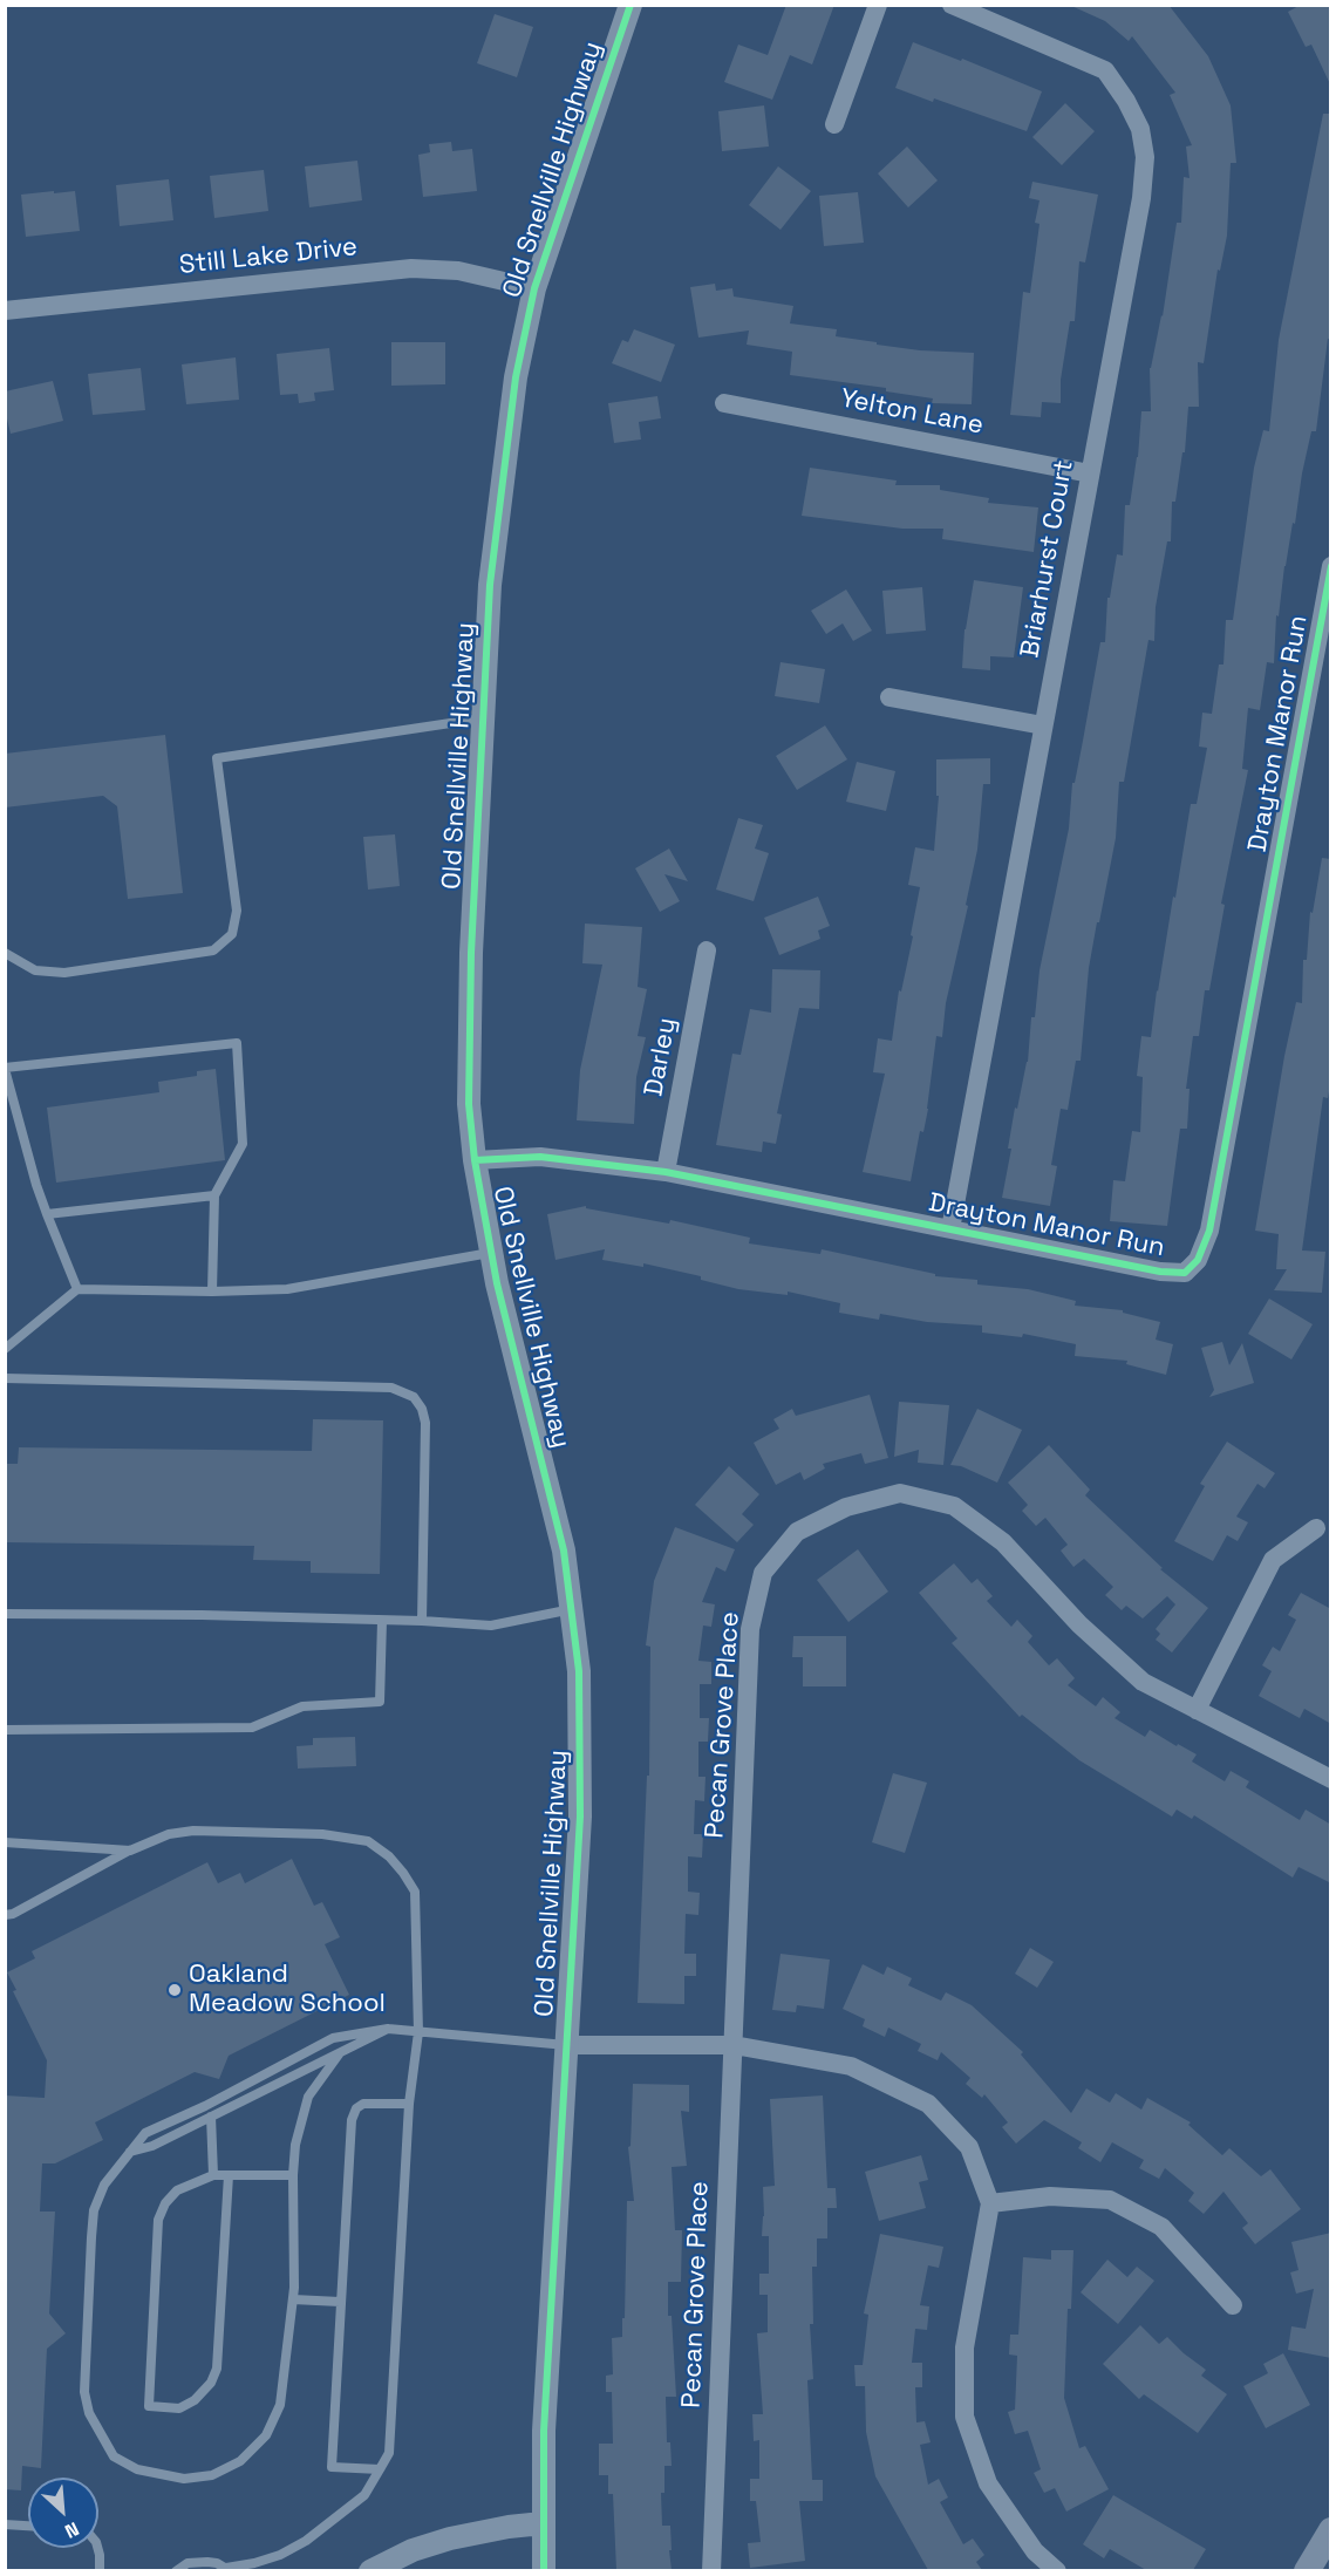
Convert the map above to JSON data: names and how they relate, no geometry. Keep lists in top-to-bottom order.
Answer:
{
  "streets": {
    "street": [
      "Old Snellville Highway",
      "Still Lake Drive",
      "Yelton Lane",
      "Briarhurst Court",
      "Drayton Manor Run",
      "Darley",
      "Pecan Grove Place"
    ]
  },
  "crossings": [
    ["Old Snellville Highway", "Still Lake Drive"],
    ["Old Snellville Highway", "Drayton Manor Run"],
    ["Yelton Lane", "Briarhurst Court"],
    ["Briarhurst Court", "Drayton Manor Run"],
    ["Drayton Manor Run", "Darley"]
  ],
  "places": ["Oakland Meadow School"],
  "north": "bottom right"
}
